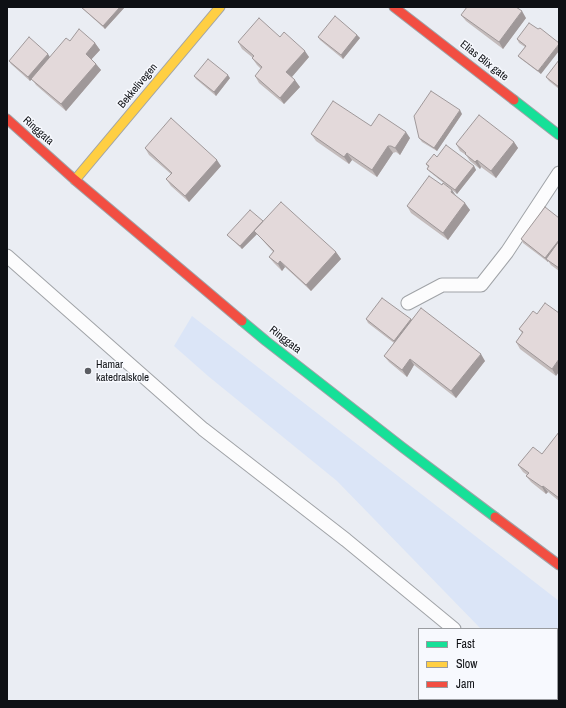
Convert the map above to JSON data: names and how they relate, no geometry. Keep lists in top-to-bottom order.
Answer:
{
  "streets": {
    "main road": ["Elias Blix gate", "Bekkelivegen", "Ringgata"]
  },
  "crossings": [
    ["Bekkelivegen", "Ringgata"]
  ],
  "places": ["Hamar katedralskole"],
  "legend": ["Fast", "Slow", "Jam"]
}
